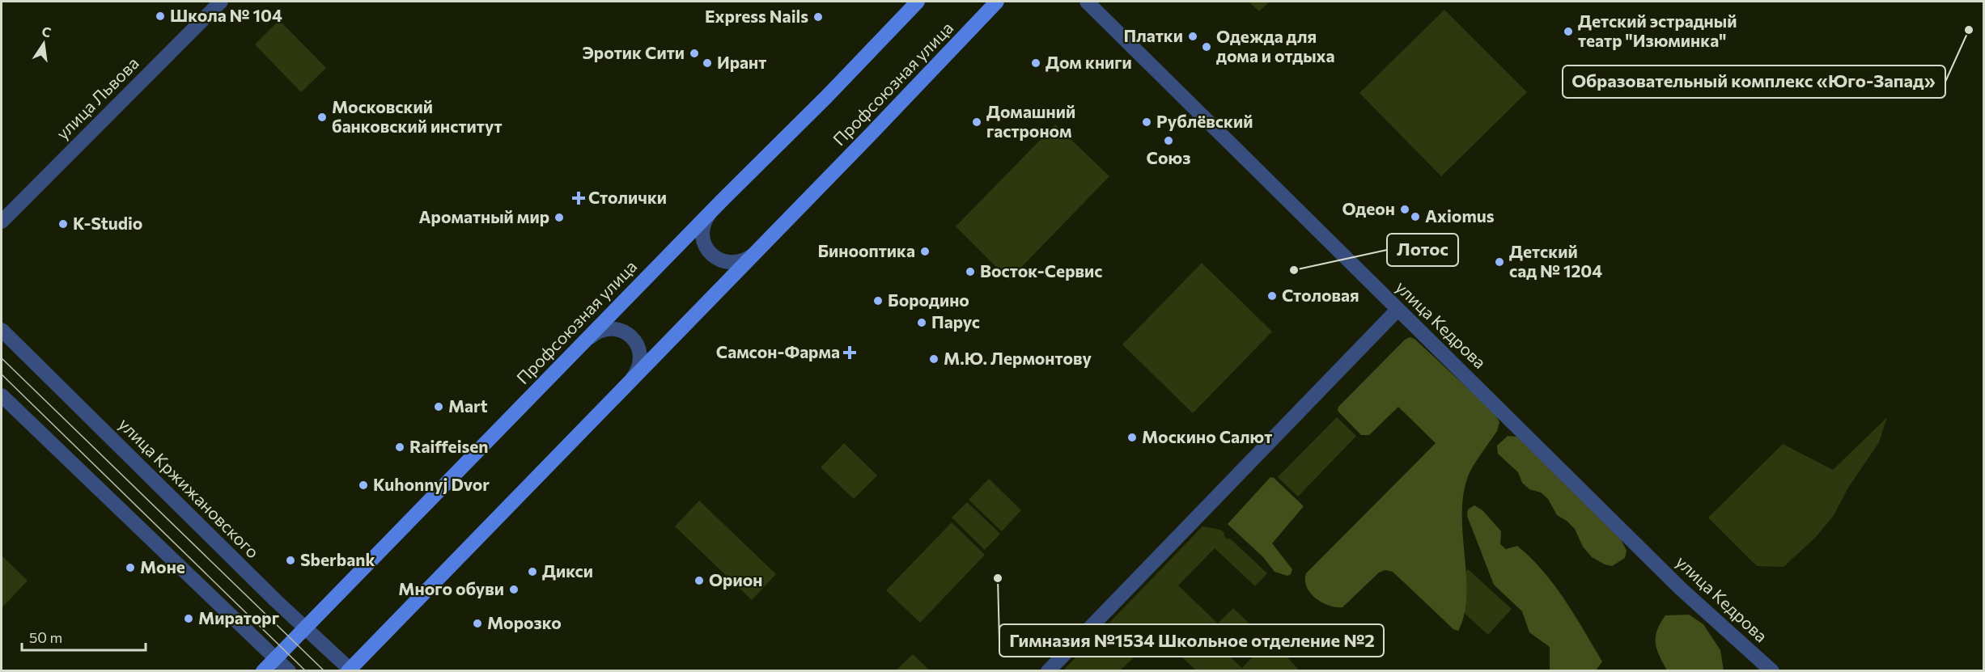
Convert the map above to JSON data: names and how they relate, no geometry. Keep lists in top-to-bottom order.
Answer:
{
  "streets": {
    "main road": ["Профсоюзная улица"],
    "street": ["улица Львова", "улица Кедрова", "улица Кржижановского"]
  },
  "crossings": [
    ["Профсоюзная улица", "улица Кржижановского"]
  ],
  "places": {
    "other": [
      "Школа № 104",
      "Express Nails",
      "Образовательный комплекс «Юго-Запад»",
      "Детский эстрадный театр \"Изюминка\"",
      "Платки",
      "Одежда для дома и отдыха",
      "Эротик Сити",
      "Ирант",
      "Дом книги",
      "Московский банковский институт",
      "Домашний гастроном",
      "Рублёвский",
      "Союз",
      "Одеон",
      "Axiomus",
      "Ароматный мир",
      "K-Studio",
      "Бинооптика",
      "Детский сад № 1204",
      "Лотос",
      "Восток-Сервис",
      "Столовая",
      "Бородино",
      "Парус",
      "М.Ю. Лермонтову",
      "Mart",
      "Москино Салют",
      "Raiffeisen",
      "Kuhonnyj Dvor",
      "Sberbank",
      "Моне",
      "Дикси",
      "Гимназия №1534 Школьное отделение №2",
      "Орион",
      "Много обуви",
      "Мираторг",
      "Морозко"
    ],
    "health": ["Столички", "Самсон-Фарма"]
  },
  "scale_bar": "50 m",
  "north": "top"
}
